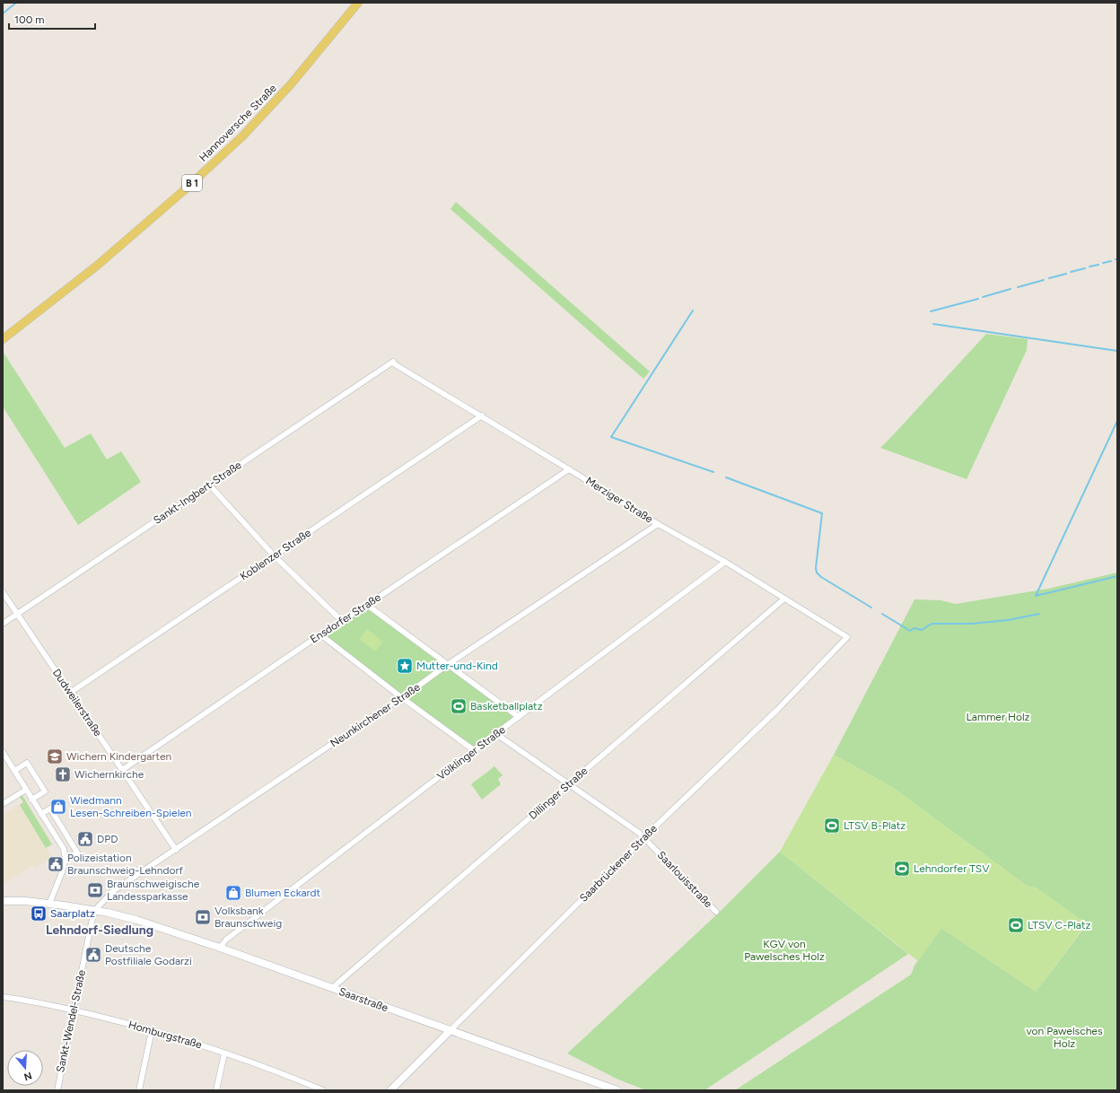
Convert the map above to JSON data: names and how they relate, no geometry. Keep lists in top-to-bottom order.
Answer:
{
  "streets": {
    "main road": ["Hannoversche Straße", "B 1"],
    "street": [
      "Sankt-Ingbert-Straße",
      "Merziger Straße",
      "Koblenzer Straße",
      "Ensdorfer Straße",
      "Dudweilerstraße",
      "Neunkirchener Straße",
      "Völklinger Straße",
      "Dillinger Straße",
      "Saarbrückener Straße",
      "Saarlouisstraße",
      "Saarstraße",
      "Sankt-Wendel-Straße",
      "Homburgstraße"
    ]
  },
  "crossings": [
    ["Sankt-Ingbert-Straße", "Merziger Straße"],
    ["Sankt-Ingbert-Straße", "Dudweilerstraße"],
    ["Merziger Straße", "Koblenzer Straße"],
    ["Merziger Straße", "Ensdorfer Straße"],
    ["Merziger Straße", "Neunkirchener Straße"],
    ["Merziger Straße", "Völklinger Straße"],
    ["Merziger Straße", "Dillinger Straße"],
    ["Merziger Straße", "Saarbrückener Straße"],
    ["Koblenzer Straße", "Dudweilerstraße"],
    ["Ensdorfer Straße", "Dudweilerstraße"],
    ["Dudweilerstraße", "Neunkirchener Straße"],
    ["Neunkirchener Straße", "Saarstraße"],
    ["Neunkirchener Straße", "Sankt-Wendel-Straße"],
    ["Völklinger Straße", "Saarlouisstraße"],
    ["Völklinger Straße", "Saarstraße"],
    ["Dillinger Straße", "Saarlouisstraße"],
    ["Dillinger Straße", "Saarstraße"],
    ["Saarbrückener Straße", "Saarlouisstraße"],
    ["Saarbrückener Straße", "Saarstraße"],
    ["Saarstraße", "Sankt-Wendel-Straße"],
    ["Sankt-Wendel-Straße", "Homburgstraße"]
  ],
  "districts": ["Lehndorf-Siedlung"],
  "parks": ["Lammer Holz", "KGV von Pawelsches Holz", "von Pawelsches Holz"],
  "places": {
    "place": ["Mutter-und-Kind"],
    "sports": [
      "Basketballplatz",
      "LTSV B-Platz",
      "Lehndorfer TSV",
      "LTSV C-Platz"
    ],
    "school or university": ["Wichern Kindergarten"],
    "church": ["Wichernkirche"],
    "shop": ["Wiedmann Lesen-Schreiben-Spielen", "Blumen Eckardt"],
    "public building": ["DPD", "Polizeistation Braunschweig-Lehndorf", "Deutsche Postfiliale Godarzi"],
    "bank": ["Braunschweigische Landessparkasse", "Volksbank Braunschweig"],
    "bus stop": ["Saarplatz"]
  },
  "scale_bar": "100 m",
  "north": "bottom"
}
